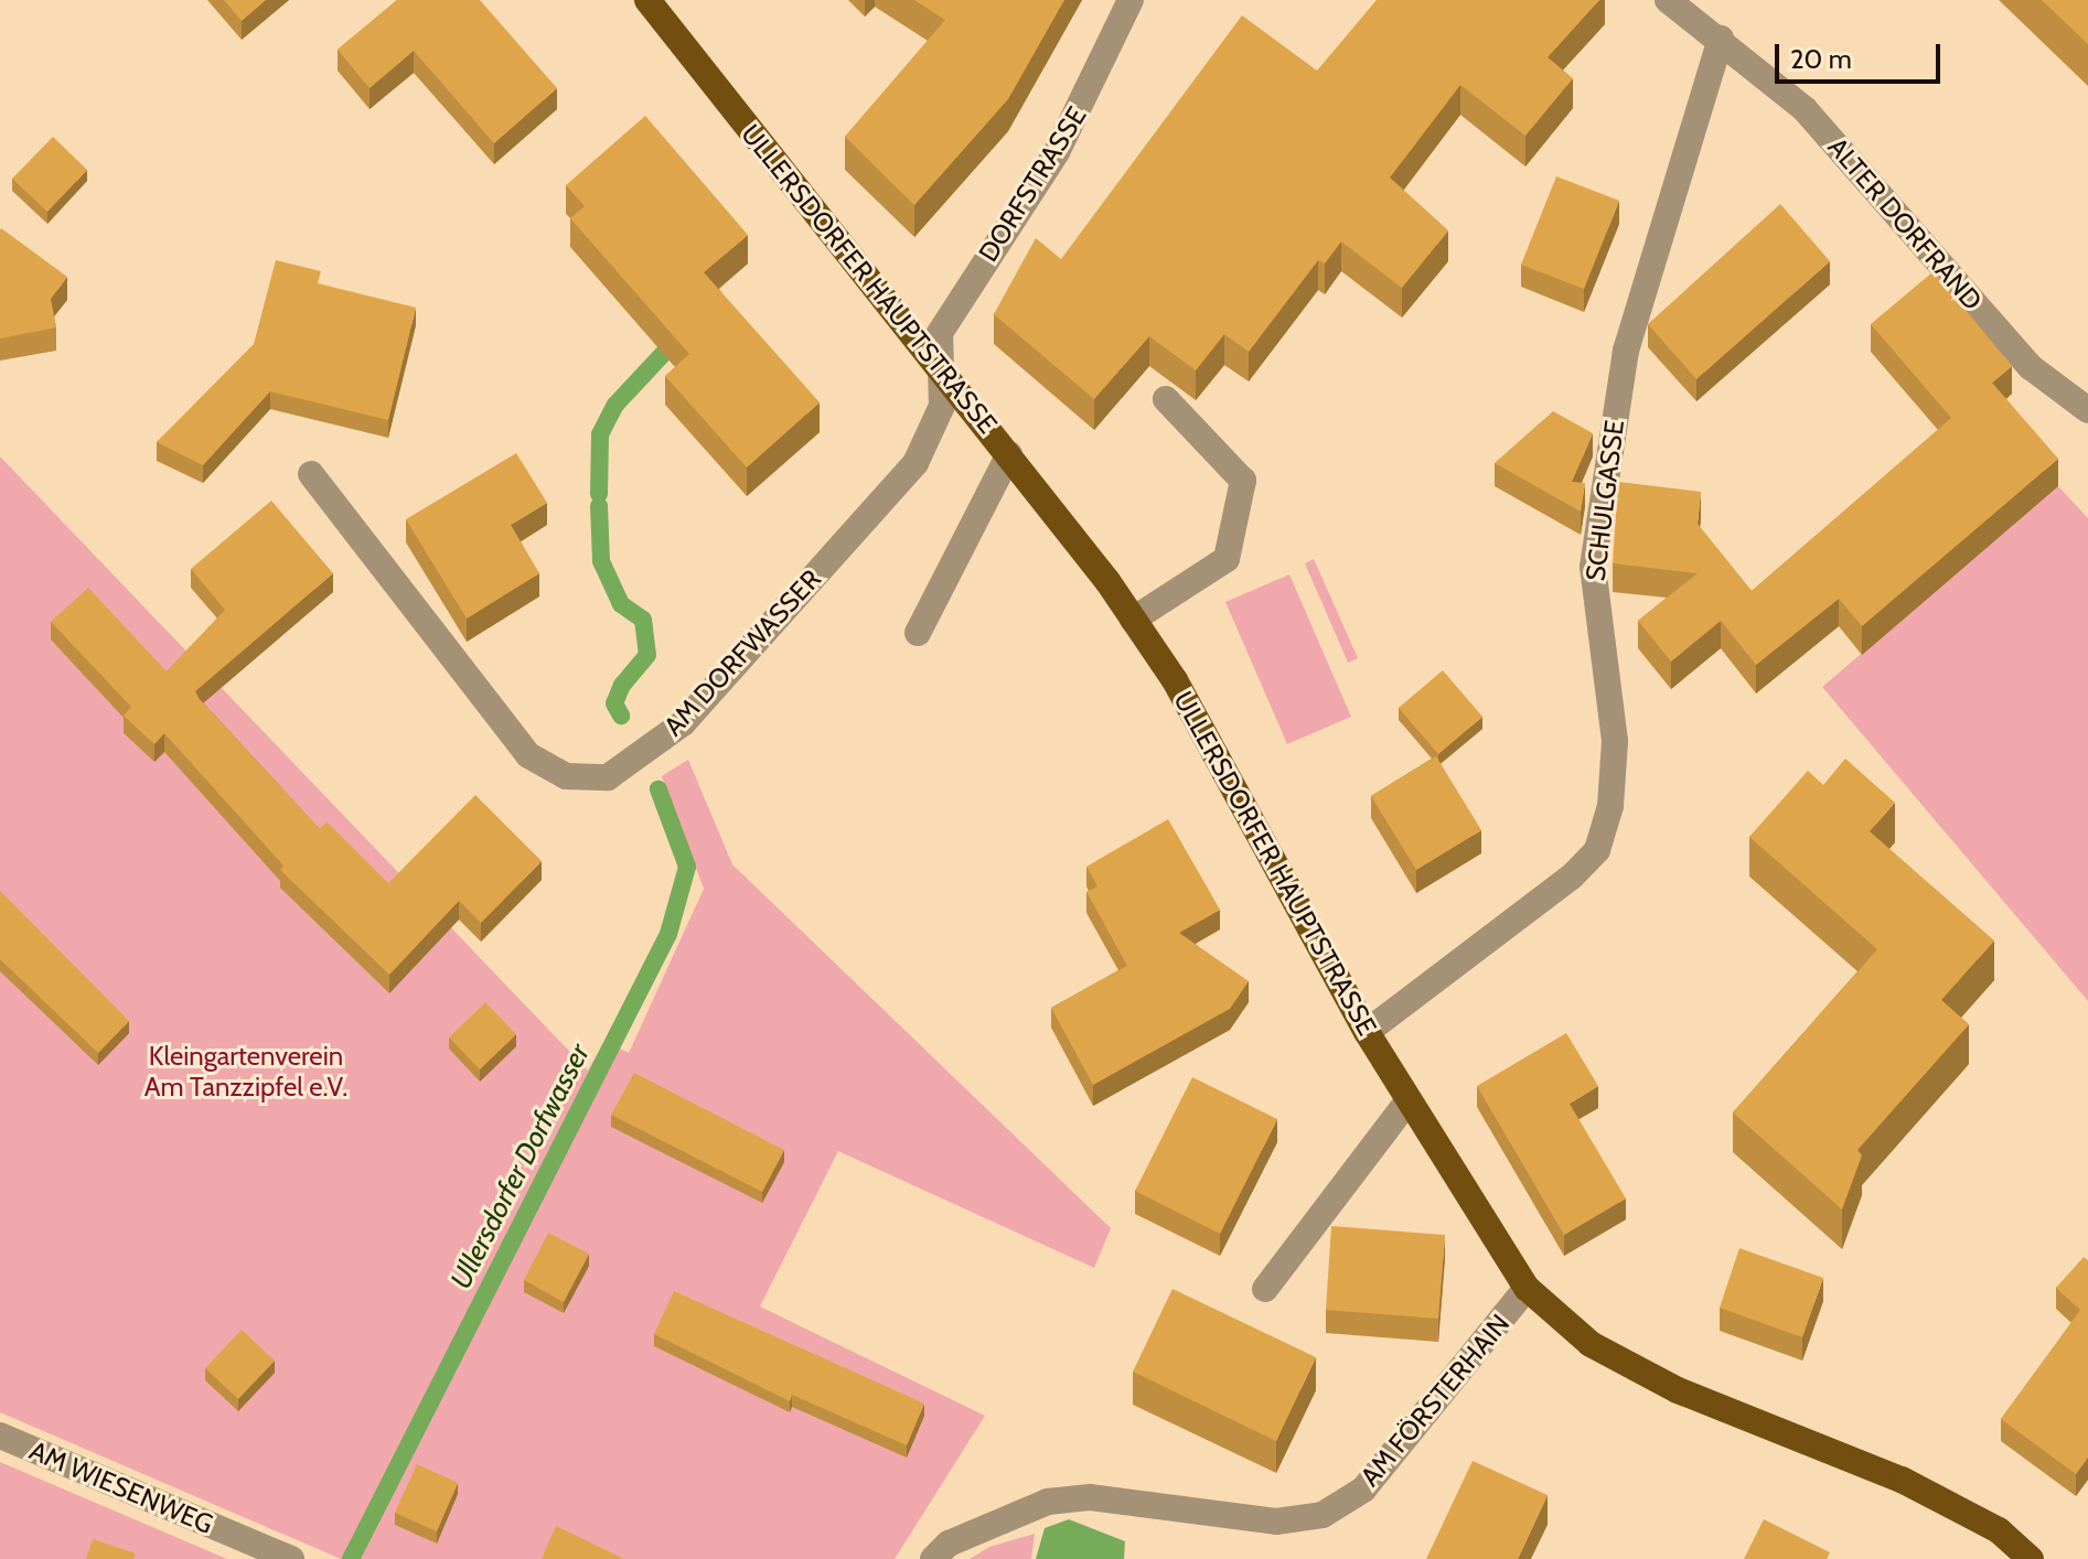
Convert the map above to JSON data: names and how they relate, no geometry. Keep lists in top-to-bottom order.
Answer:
{
  "streets": {
    "main road": ["ULLERSDORFER HAUPTSTRASSE"],
    "street": [
      "DORFSTRASSE",
      "ALTER DORFRAND",
      "SCHULGASSE",
      "AM DORFWASSER",
      "AM FÖRSTERHAIN",
      "AM WIESENWEG"
    ]
  },
  "crossings": [
    ["DORFSTRASSE", "ULLERSDORFER HAUPTSTRASSE"],
    ["DORFSTRASSE", "AM DORFWASSER"],
    ["ALTER DORFRAND", "SCHULGASSE"],
    ["ULLERSDORFER HAUPTSTRASSE", "SCHULGASSE"],
    ["ULLERSDORFER HAUPTSTRASSE", "AM DORFWASSER"],
    ["ULLERSDORFER HAUPTSTRASSE", "AM FÖRSTERHAIN"]
  ],
  "water": ["Ullersdorfer Dorfwasser"],
  "parks": ["Kleingartenverein Am Tanzzipfel e.V."],
  "scale_bar": "20 m"
}
